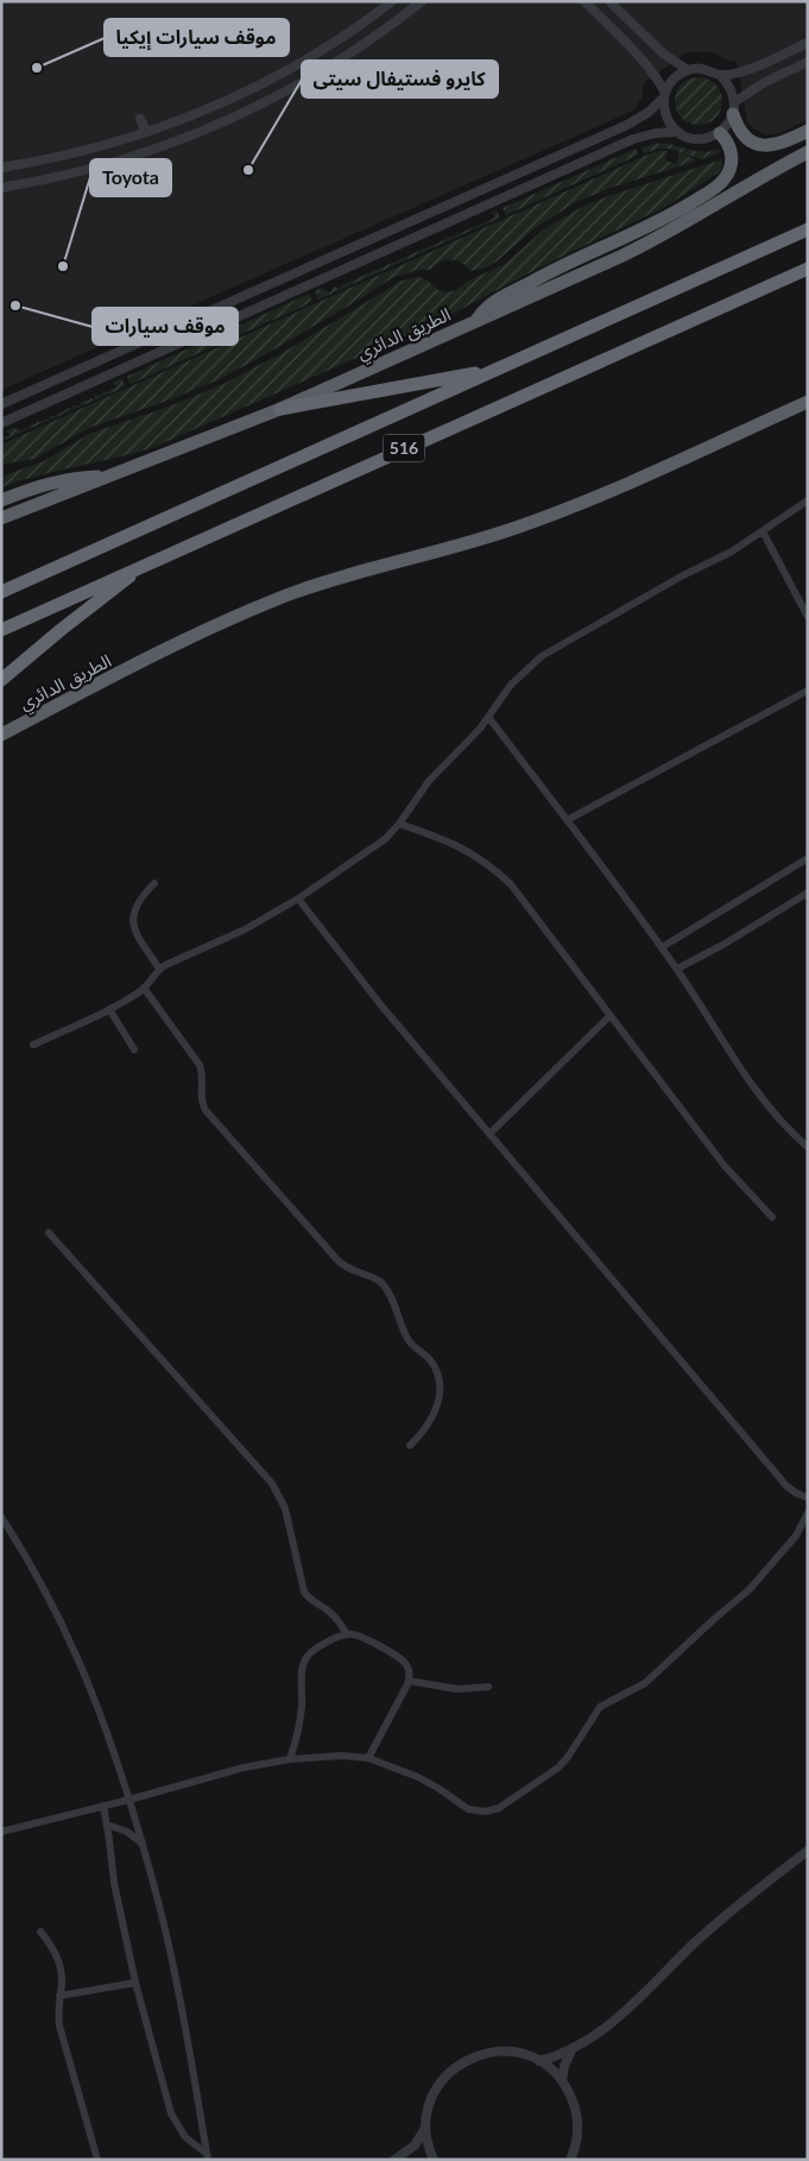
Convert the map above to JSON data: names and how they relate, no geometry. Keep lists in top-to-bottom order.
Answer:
{
  "streets": {
    "highway": ["الطريق الدائري", "516"]
  },
  "crossings": [
    ["الطريق الدائري", "516"]
  ],
  "places": [
    "موقف سيارات إيكيا",
    "كايرو فستيفال سيتى",
    "Toyota",
    "موقف سيارات"
  ]
}
